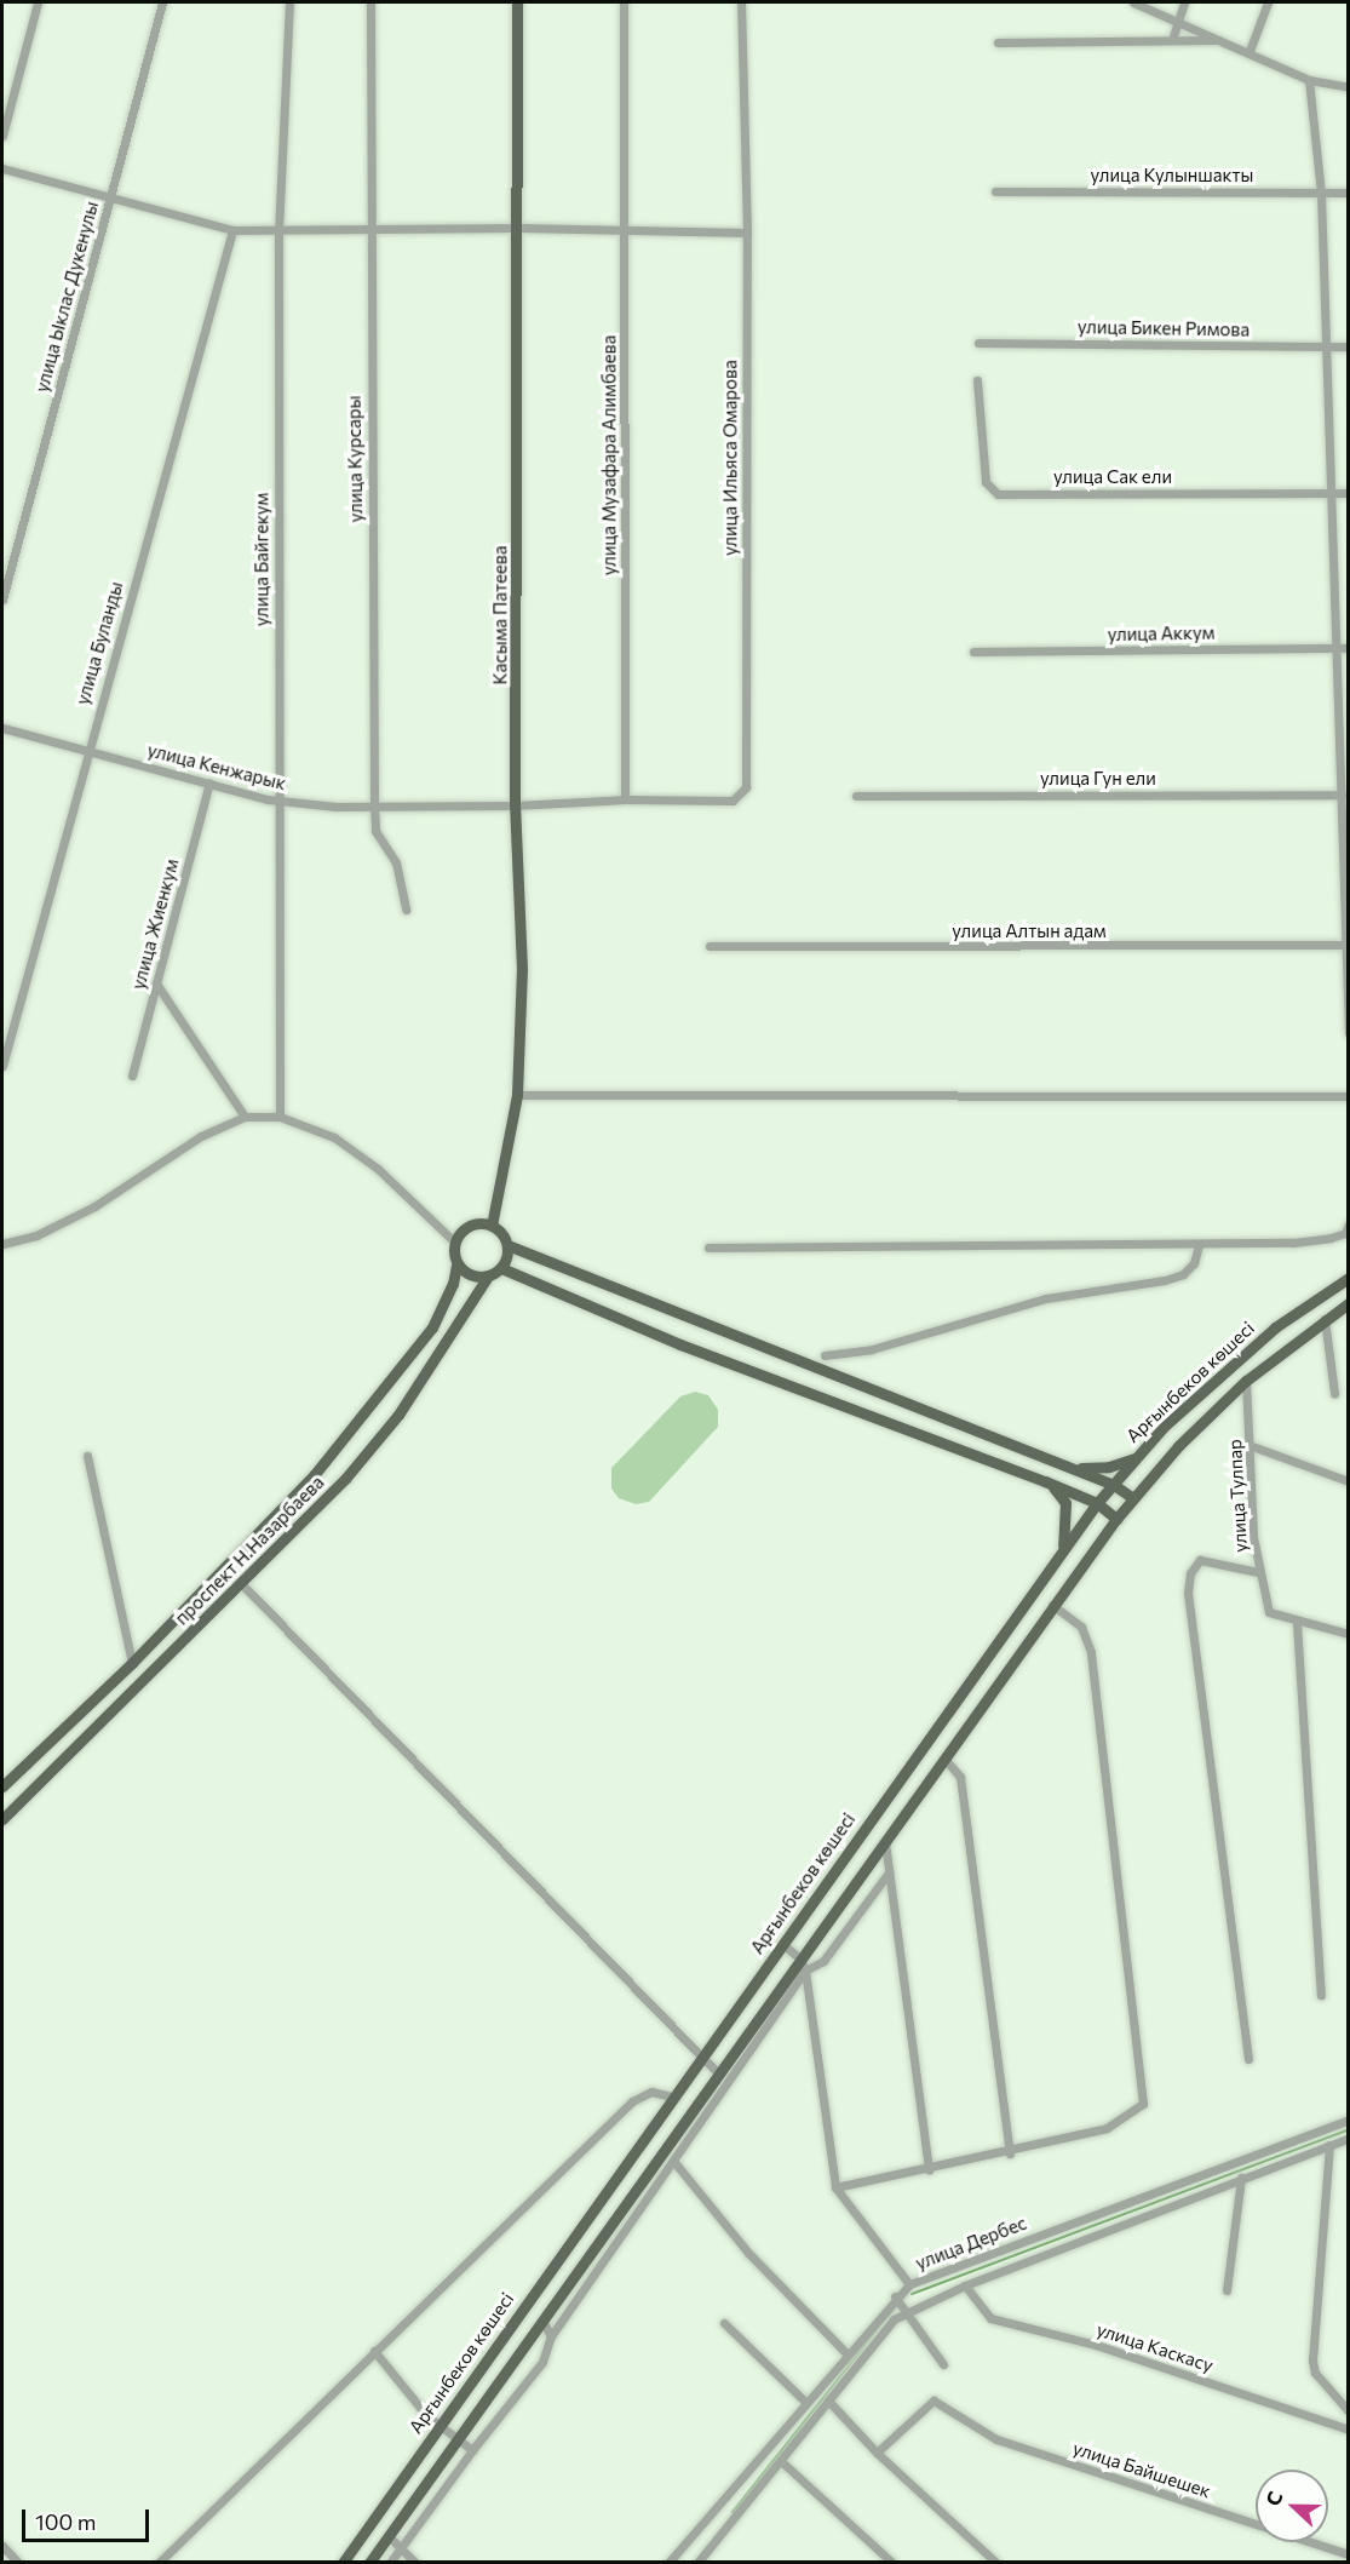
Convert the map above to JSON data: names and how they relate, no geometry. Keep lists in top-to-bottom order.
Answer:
{
  "streets": {
    "main road": ["Касыма Патеева", "Арғынбеков көшесі", "проспект Н.Назарбаева"],
    "street": [
      "улица Кулыншакты",
      "улица Ыклас Дукенулы",
      "улица Бикен Римова",
      "улица Музафара Алимбаева",
      "улица Ильяса Омарова",
      "улица Курсары",
      "улица Сак ели",
      "улица Байгекум",
      "улица Аккум",
      "улица Буланды",
      "улица Кенжарык",
      "улица Гун ели",
      "улица Жиенкум",
      "улица Алтын адам",
      "улица Тулпар",
      "улица Дербес",
      "улица Каскасу",
      "улица Байшешек"
    ]
  },
  "crossings": [
    ["улица Музафара Алимбаева", "улица Ильяса Омарова"],
    ["улица Курсары", "улица Кенжарык"],
    ["улица Байгекум", "улица Кенжарык"],
    ["Касыма Патеева", "улица Кенжарык"],
    ["Касыма Патеева", "проспект Н.Назарбаева"],
    ["улица Буланды", "улица Кенжарык"],
    ["улица Кенжарык", "улица Жиенкум"],
    ["Арғынбеков көшесі", "улица Тулпар"],
    ["улица Дербес", "улица Каскасу"]
  ],
  "scale_bar": "100 m",
  "north": "left"
}
